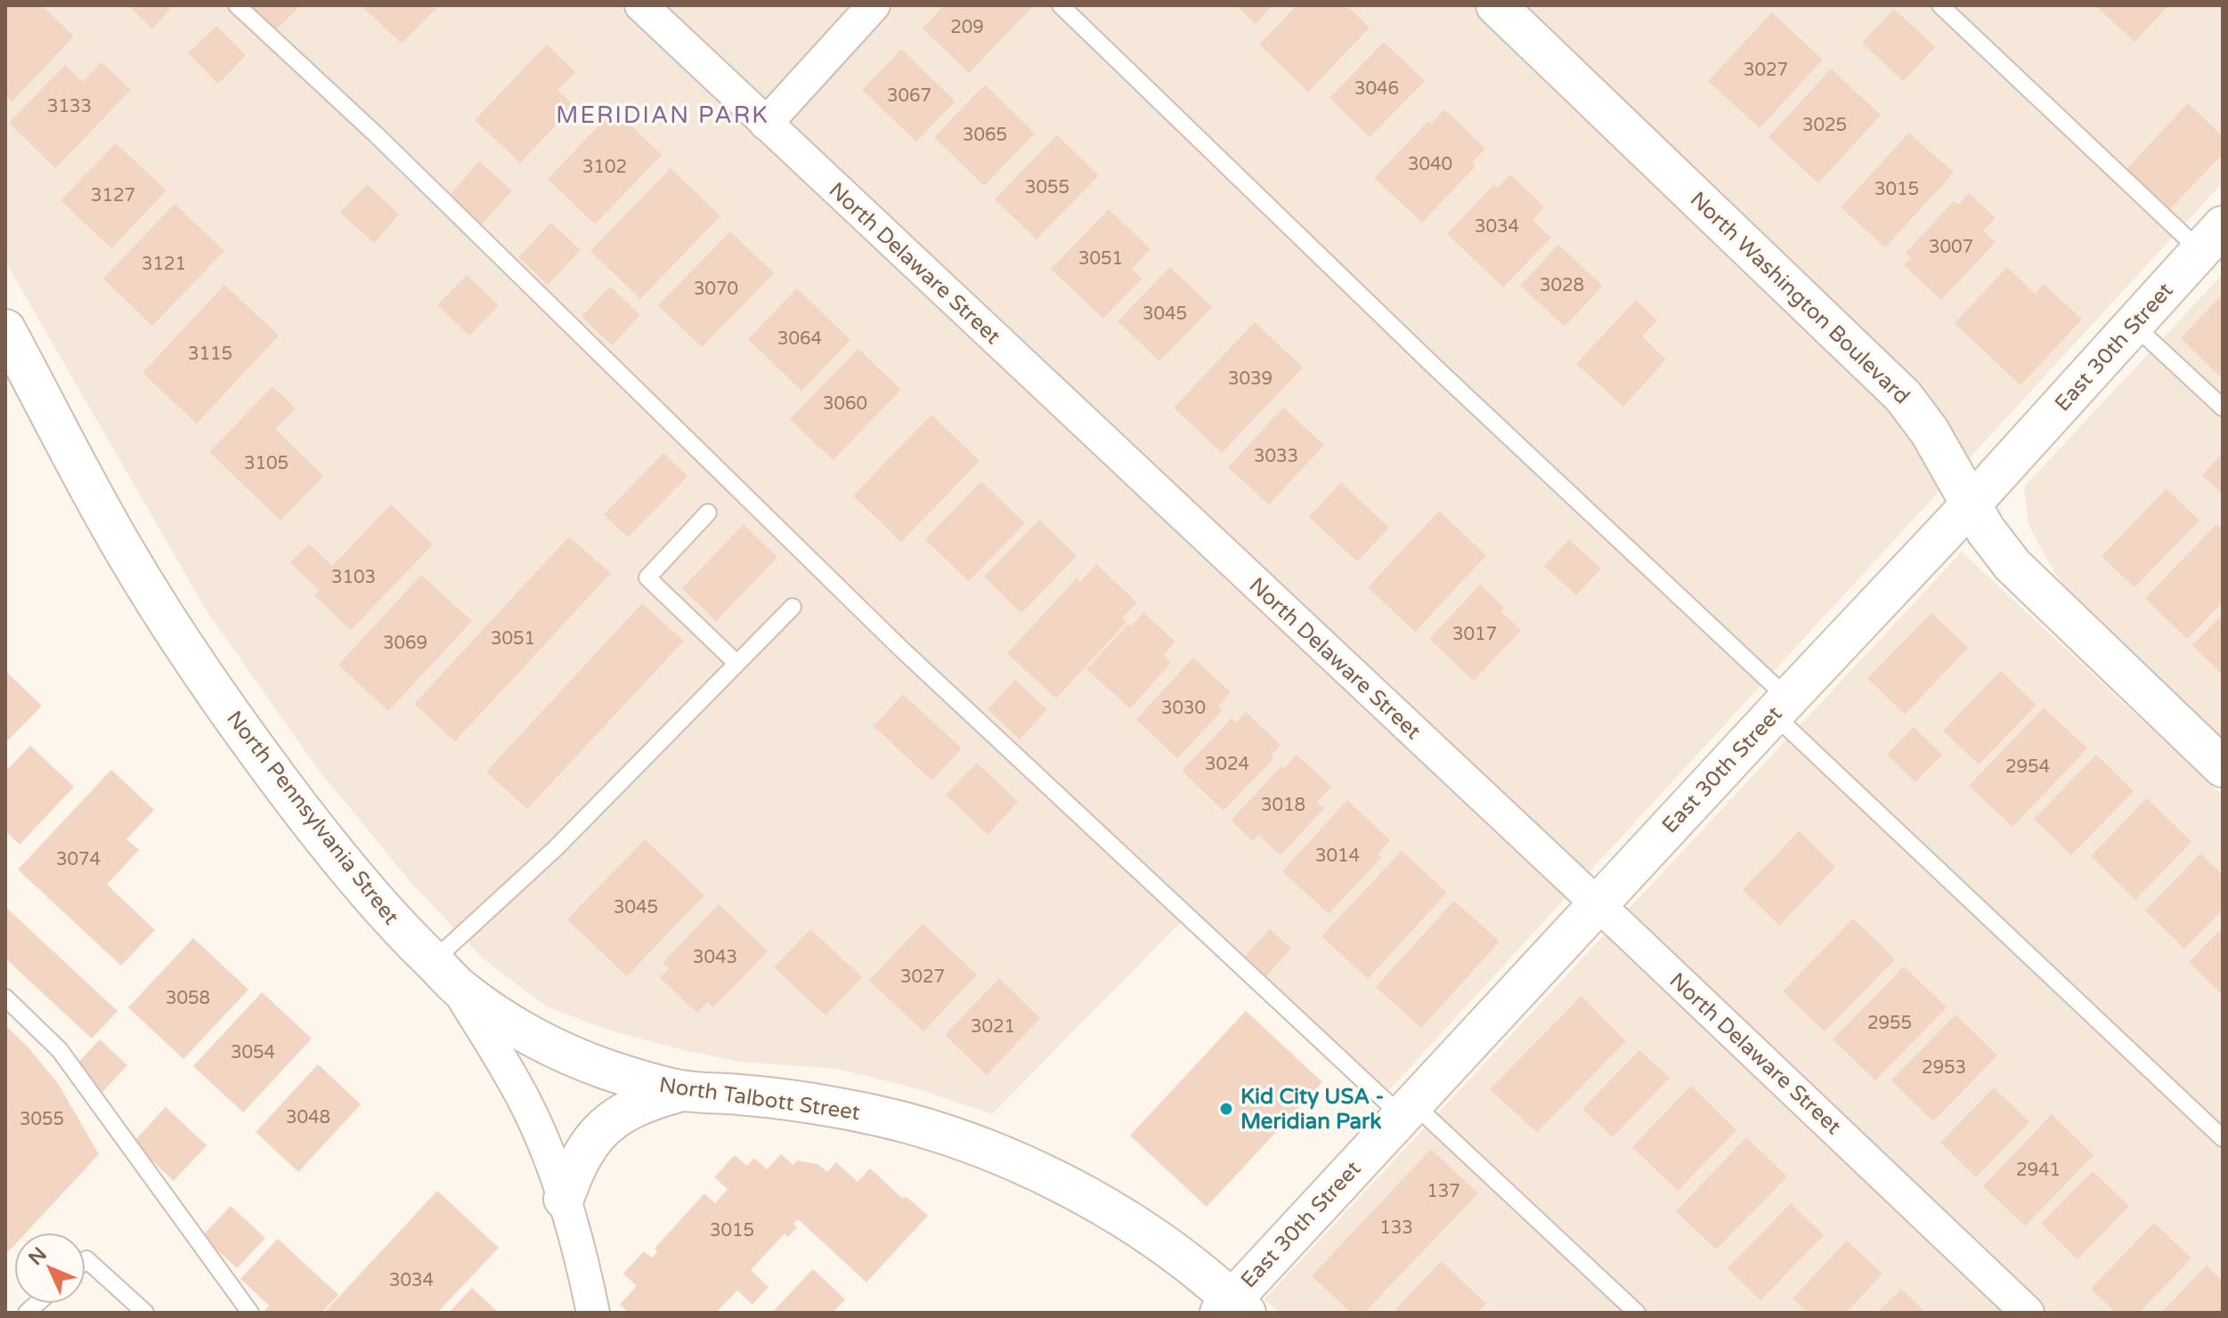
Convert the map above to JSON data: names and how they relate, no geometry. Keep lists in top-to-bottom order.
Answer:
{
  "streets": {
    "street": [
      "North Delaware Street",
      "North Washington Boulevard",
      "East 30th Street",
      "North Pennsylvania Street",
      "North Talbott Street"
    ]
  },
  "crossings": [
    ["North Delaware Street", "East 30th Street"],
    ["North Washington Boulevard", "East 30th Street"],
    ["East 30th Street", "North Talbott Street"],
    ["North Pennsylvania Street", "North Talbott Street"]
  ],
  "districts": ["MERIDIAN PARK"],
  "places": ["Kid City USA - Meridian Park"],
  "house_numbers": [
    "209",
    "3027",
    "3046",
    "3067",
    "3133",
    "3025",
    "3065",
    "3040",
    "3102",
    "3055",
    "3015",
    "3127",
    "3034",
    "3007",
    "3051",
    "3121",
    "3028",
    "3070",
    "3045",
    "3064",
    "3115",
    "3039",
    "3060",
    "3033",
    "3105",
    "3103",
    "3017",
    "3051",
    "3069",
    "3030",
    "3024",
    "2954",
    "3018",
    "3014",
    "3074",
    "3045",
    "3043",
    "3027",
    "3058",
    "2955",
    "3021",
    "3054",
    "2953",
    "3048",
    "3055",
    "2941",
    "137",
    "133",
    "3015",
    "3034"
  ],
  "north": "top left"
}
